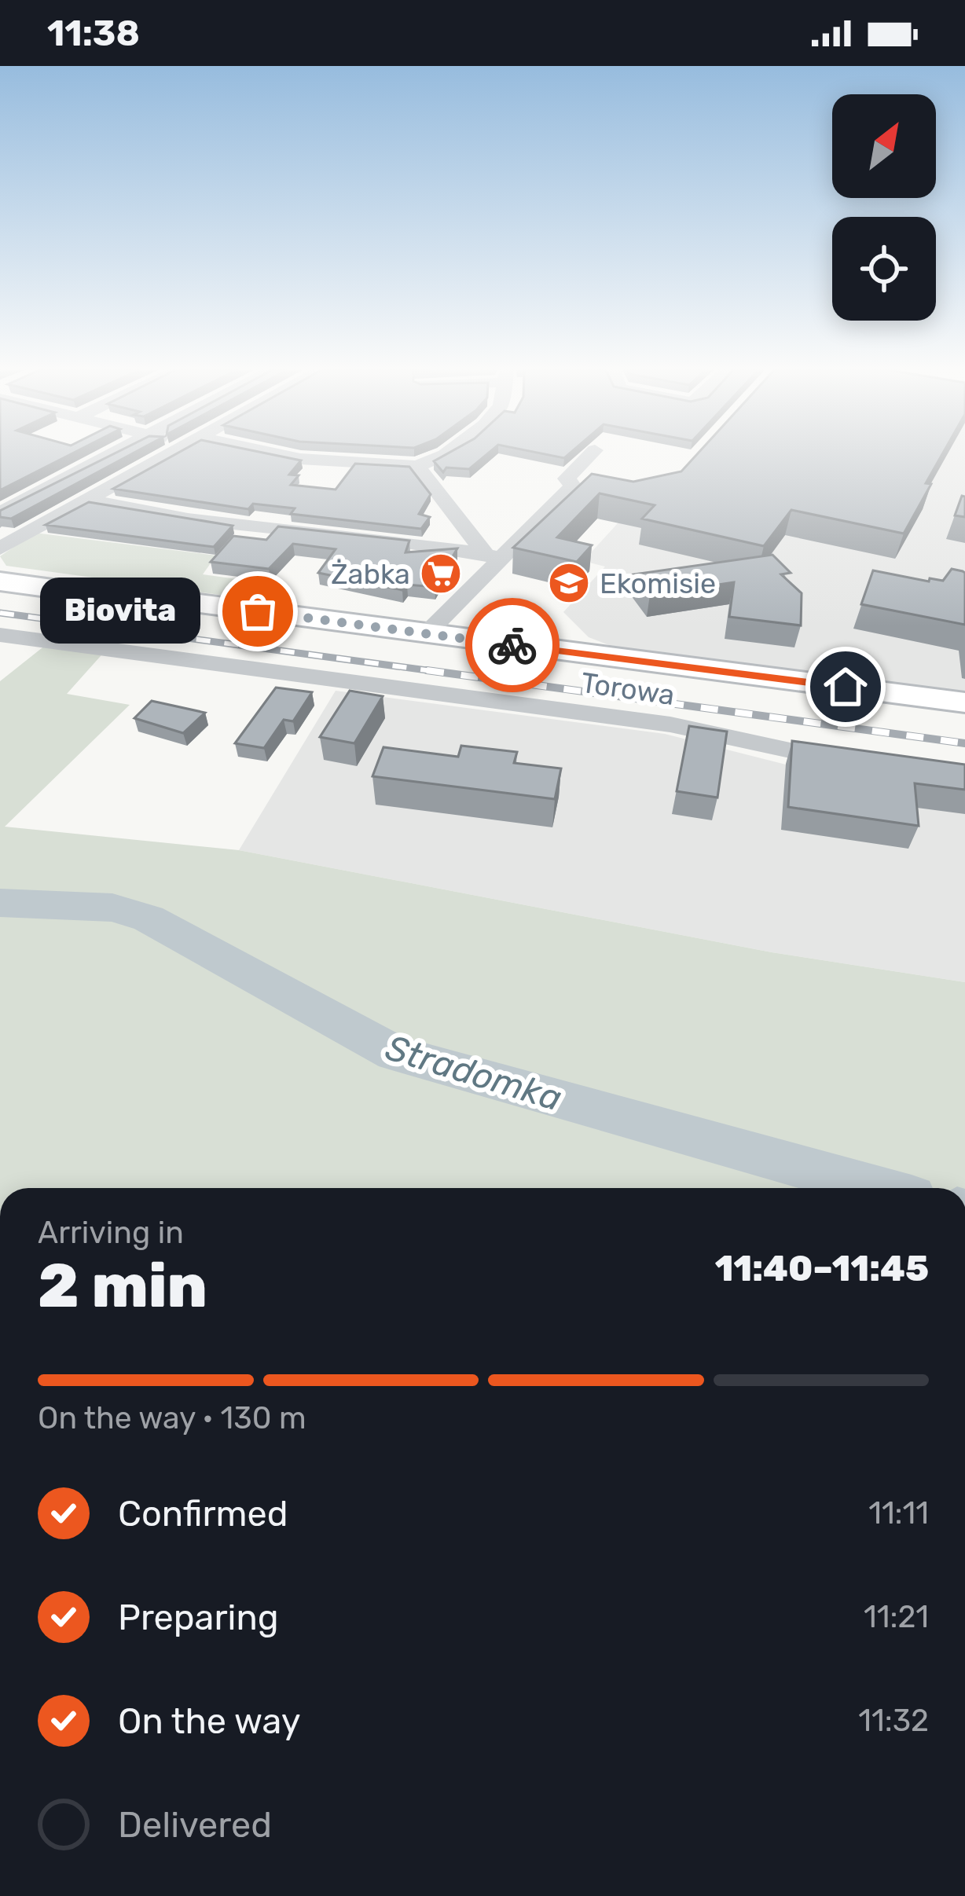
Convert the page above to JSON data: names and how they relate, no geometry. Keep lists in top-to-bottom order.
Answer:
{
  "streets": {
    "street": ["Torowa"]
  },
  "water": ["Stradomka"],
  "places": {
    "supermarket": ["Żabka"],
    "school or university": ["Ekomisie"],
    "other": ["Biovita"]
  },
  "north": "top right",
  "page": {
    "status": "11:38",
    "bubble": "Biovita",
    "heading": ["2 min", "Arriving in", "11:40–11:45"],
    "bar": "On the way · 130 m",
    "list": [
      ["Confirmed", "11:11"],
      ["Preparing", "11:21"],
      ["On the way", "11:32"],
      "Delivered"
    ]
  }
}
